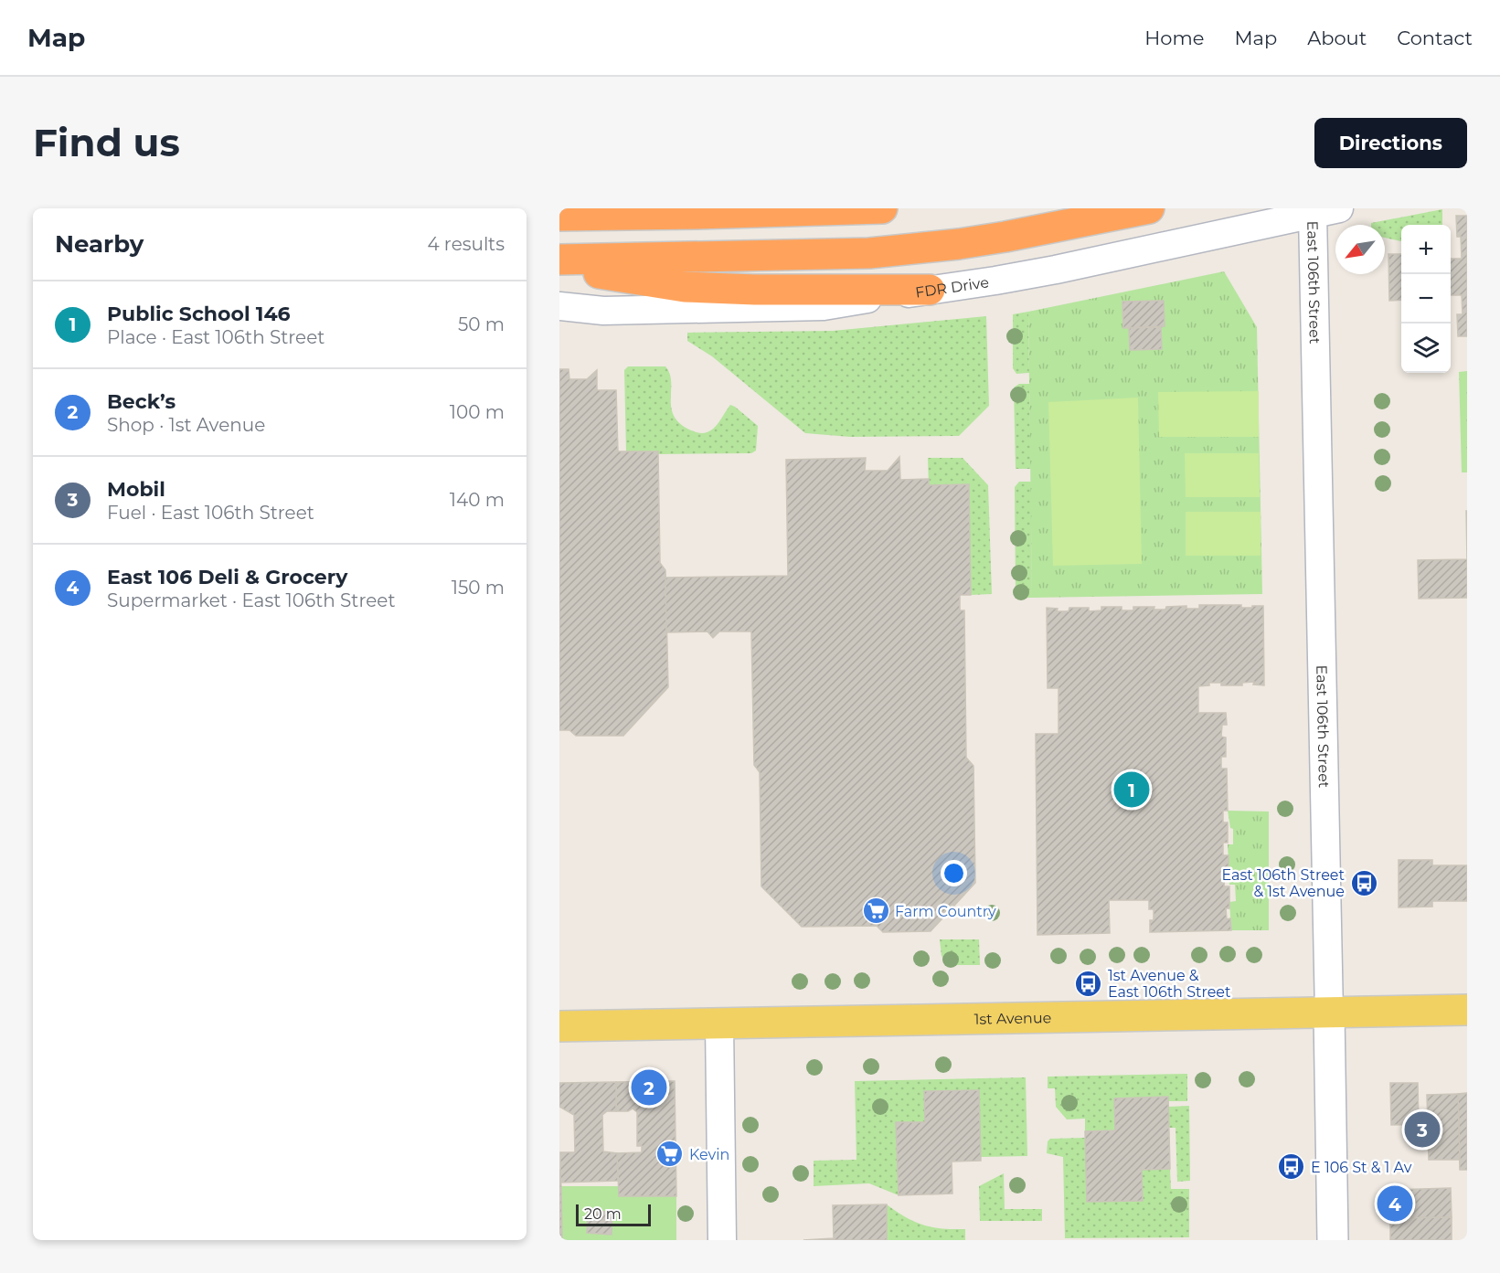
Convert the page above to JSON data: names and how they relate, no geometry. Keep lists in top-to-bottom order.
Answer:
{
  "streets": {
    "main road": ["East 106th Street", "1st Avenue"],
    "street": ["FDR Drive"]
  },
  "crossings": [
    ["East 106th Street", "FDR Drive"],
    ["East 106th Street", "1st Avenue"]
  ],
  "places": {
    "bus stop": ["East 106th Street & 1st Avenue", "1st Avenue & East 106th Street", "E 106 St & 1 Av"],
    "supermarket": ["Farm Country", "Kevin"]
  },
  "scale_bar": "20 m",
  "north": "bottom left",
  "page": {
    "header": "Map",
    "nav": [
      "Home",
      "Map",
      "About",
      "Contact"
    ],
    "buttons": "Directions",
    "title": "Find us",
    "heading": ["Nearby", "4 results"],
    "map_buttons": ["+", "−"],
    "list": [
      {
        "mark": "1",
        "name": "Public School 146",
        "note": "Place · East 106th Street",
        "value": "50 m"
      },
      {
        "mark": "2",
        "name": "Beck’s",
        "note": "Shop · 1st Avenue",
        "value": "100 m"
      },
      {
        "mark": "3",
        "name": "Mobil",
        "note": "Fuel · East 106th Street",
        "value": "140 m"
      },
      {
        "mark": "4",
        "name": "East 106 Deli & Grocery",
        "note": "Supermarket · East 106th Street",
        "value": "150 m"
      }
    ],
    "pins": [
      "1",
      "2",
      "3",
      "4"
    ],
    "scale": "20 m"
  }
}
